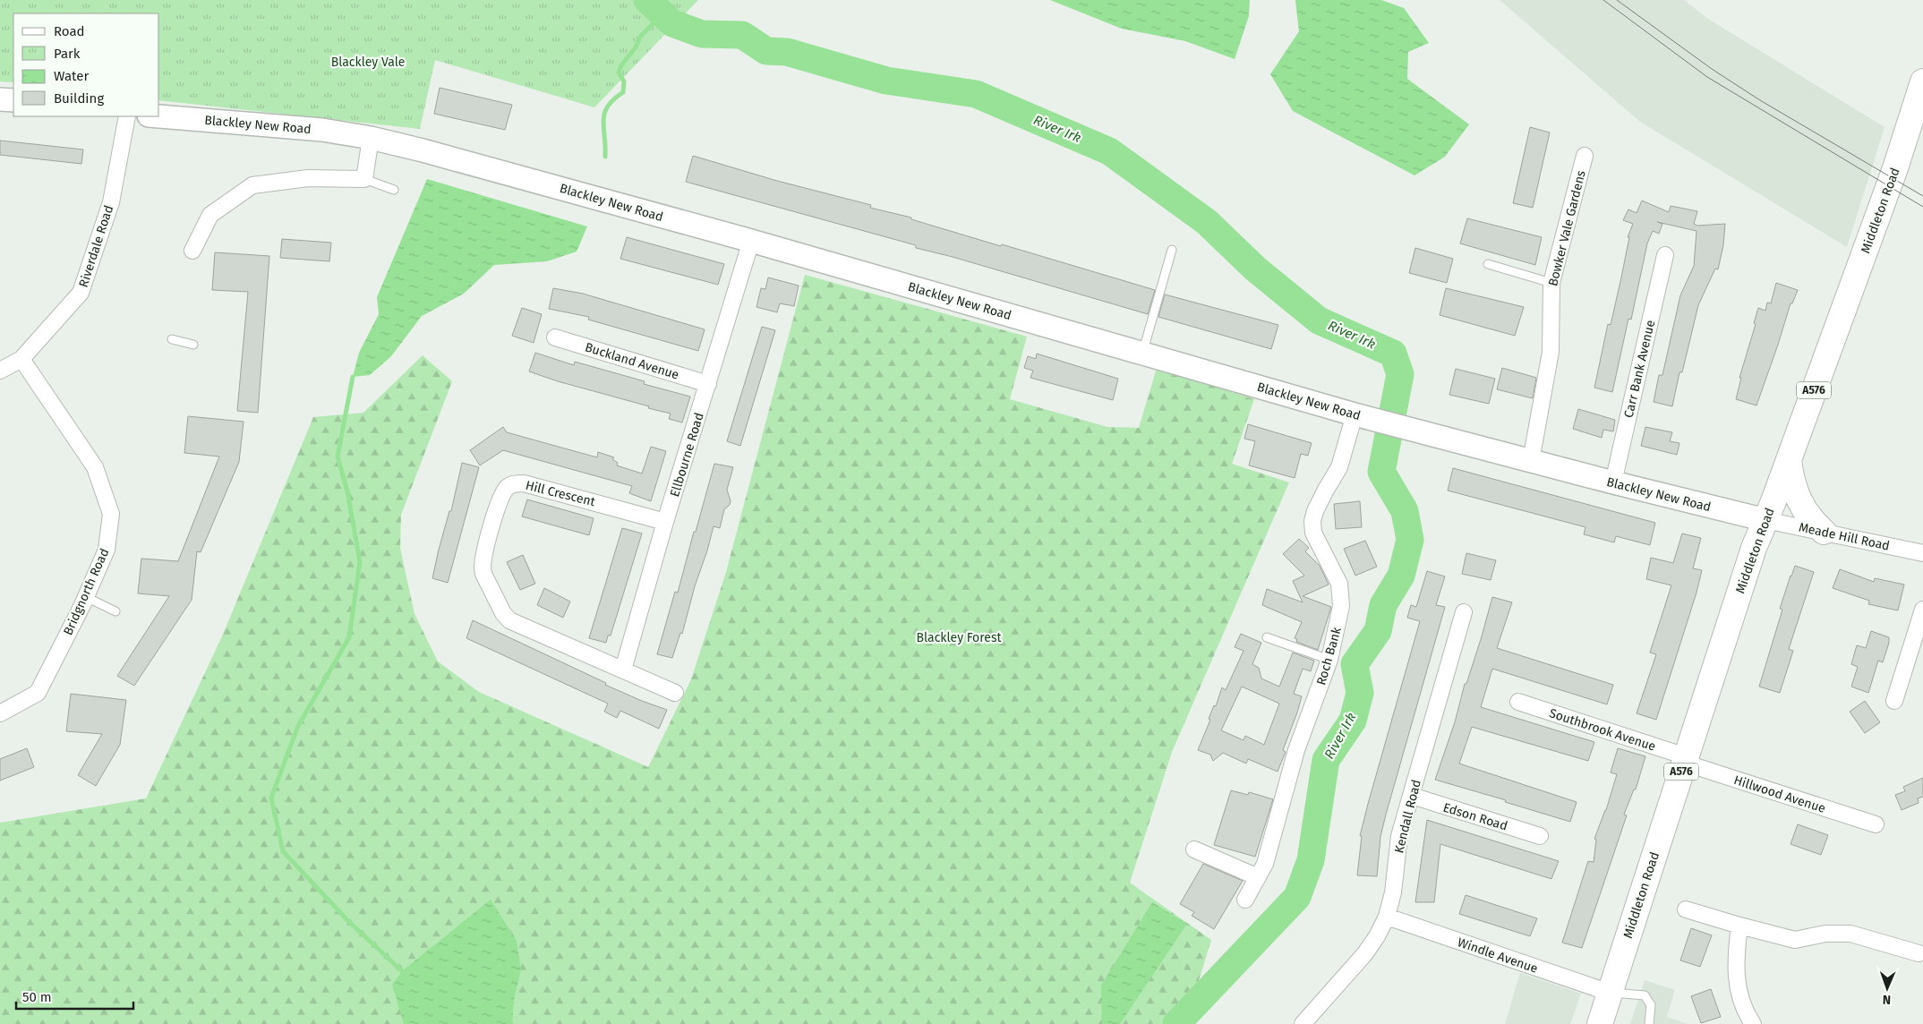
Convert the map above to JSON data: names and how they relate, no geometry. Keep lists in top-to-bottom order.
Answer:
{
  "streets": {
    "highway": ["Middleton Road", "A576"],
    "street": [
      "Blackley New Road",
      "Bowker Vale Gardens",
      "Riverdale Road",
      "Buckland Avenue",
      "Carr Bank Avenue",
      "Ellbourne Road",
      "Hill Crescent",
      "Meade Hill Road",
      "Bridgnorth Road",
      "Roch Bank",
      "Southbrook Avenue",
      "Hillwood Avenue",
      "Kendall Road",
      "Edson Road",
      "Windle Avenue"
    ]
  },
  "crossings": [
    ["Blackley New Road", "Middleton Road"],
    ["Blackley New Road", "Bowker Vale Gardens"],
    ["Blackley New Road", "Carr Bank Avenue"],
    ["Blackley New Road", "Ellbourne Road"],
    ["Blackley New Road", "Meade Hill Road"],
    ["Blackley New Road", "Roch Bank"],
    ["Middleton Road", "Meade Hill Road"],
    ["Middleton Road", "Southbrook Avenue"],
    ["Middleton Road", "Hillwood Avenue"],
    ["Middleton Road", "Windle Avenue"],
    ["Riverdale Road", "Bridgnorth Road"],
    ["Buckland Avenue", "Ellbourne Road"],
    ["Ellbourne Road", "Hill Crescent"],
    ["Southbrook Avenue", "Hillwood Avenue"],
    ["Kendall Road", "Edson Road"],
    ["Kendall Road", "Windle Avenue"]
  ],
  "water": ["River Irk"],
  "parks": ["Blackley Vale", "Blackley Forest"],
  "legend": [
    "Road",
    "Park",
    "Water",
    "Building"
  ],
  "scale_bar": "50 m",
  "north": "bottom"
}
